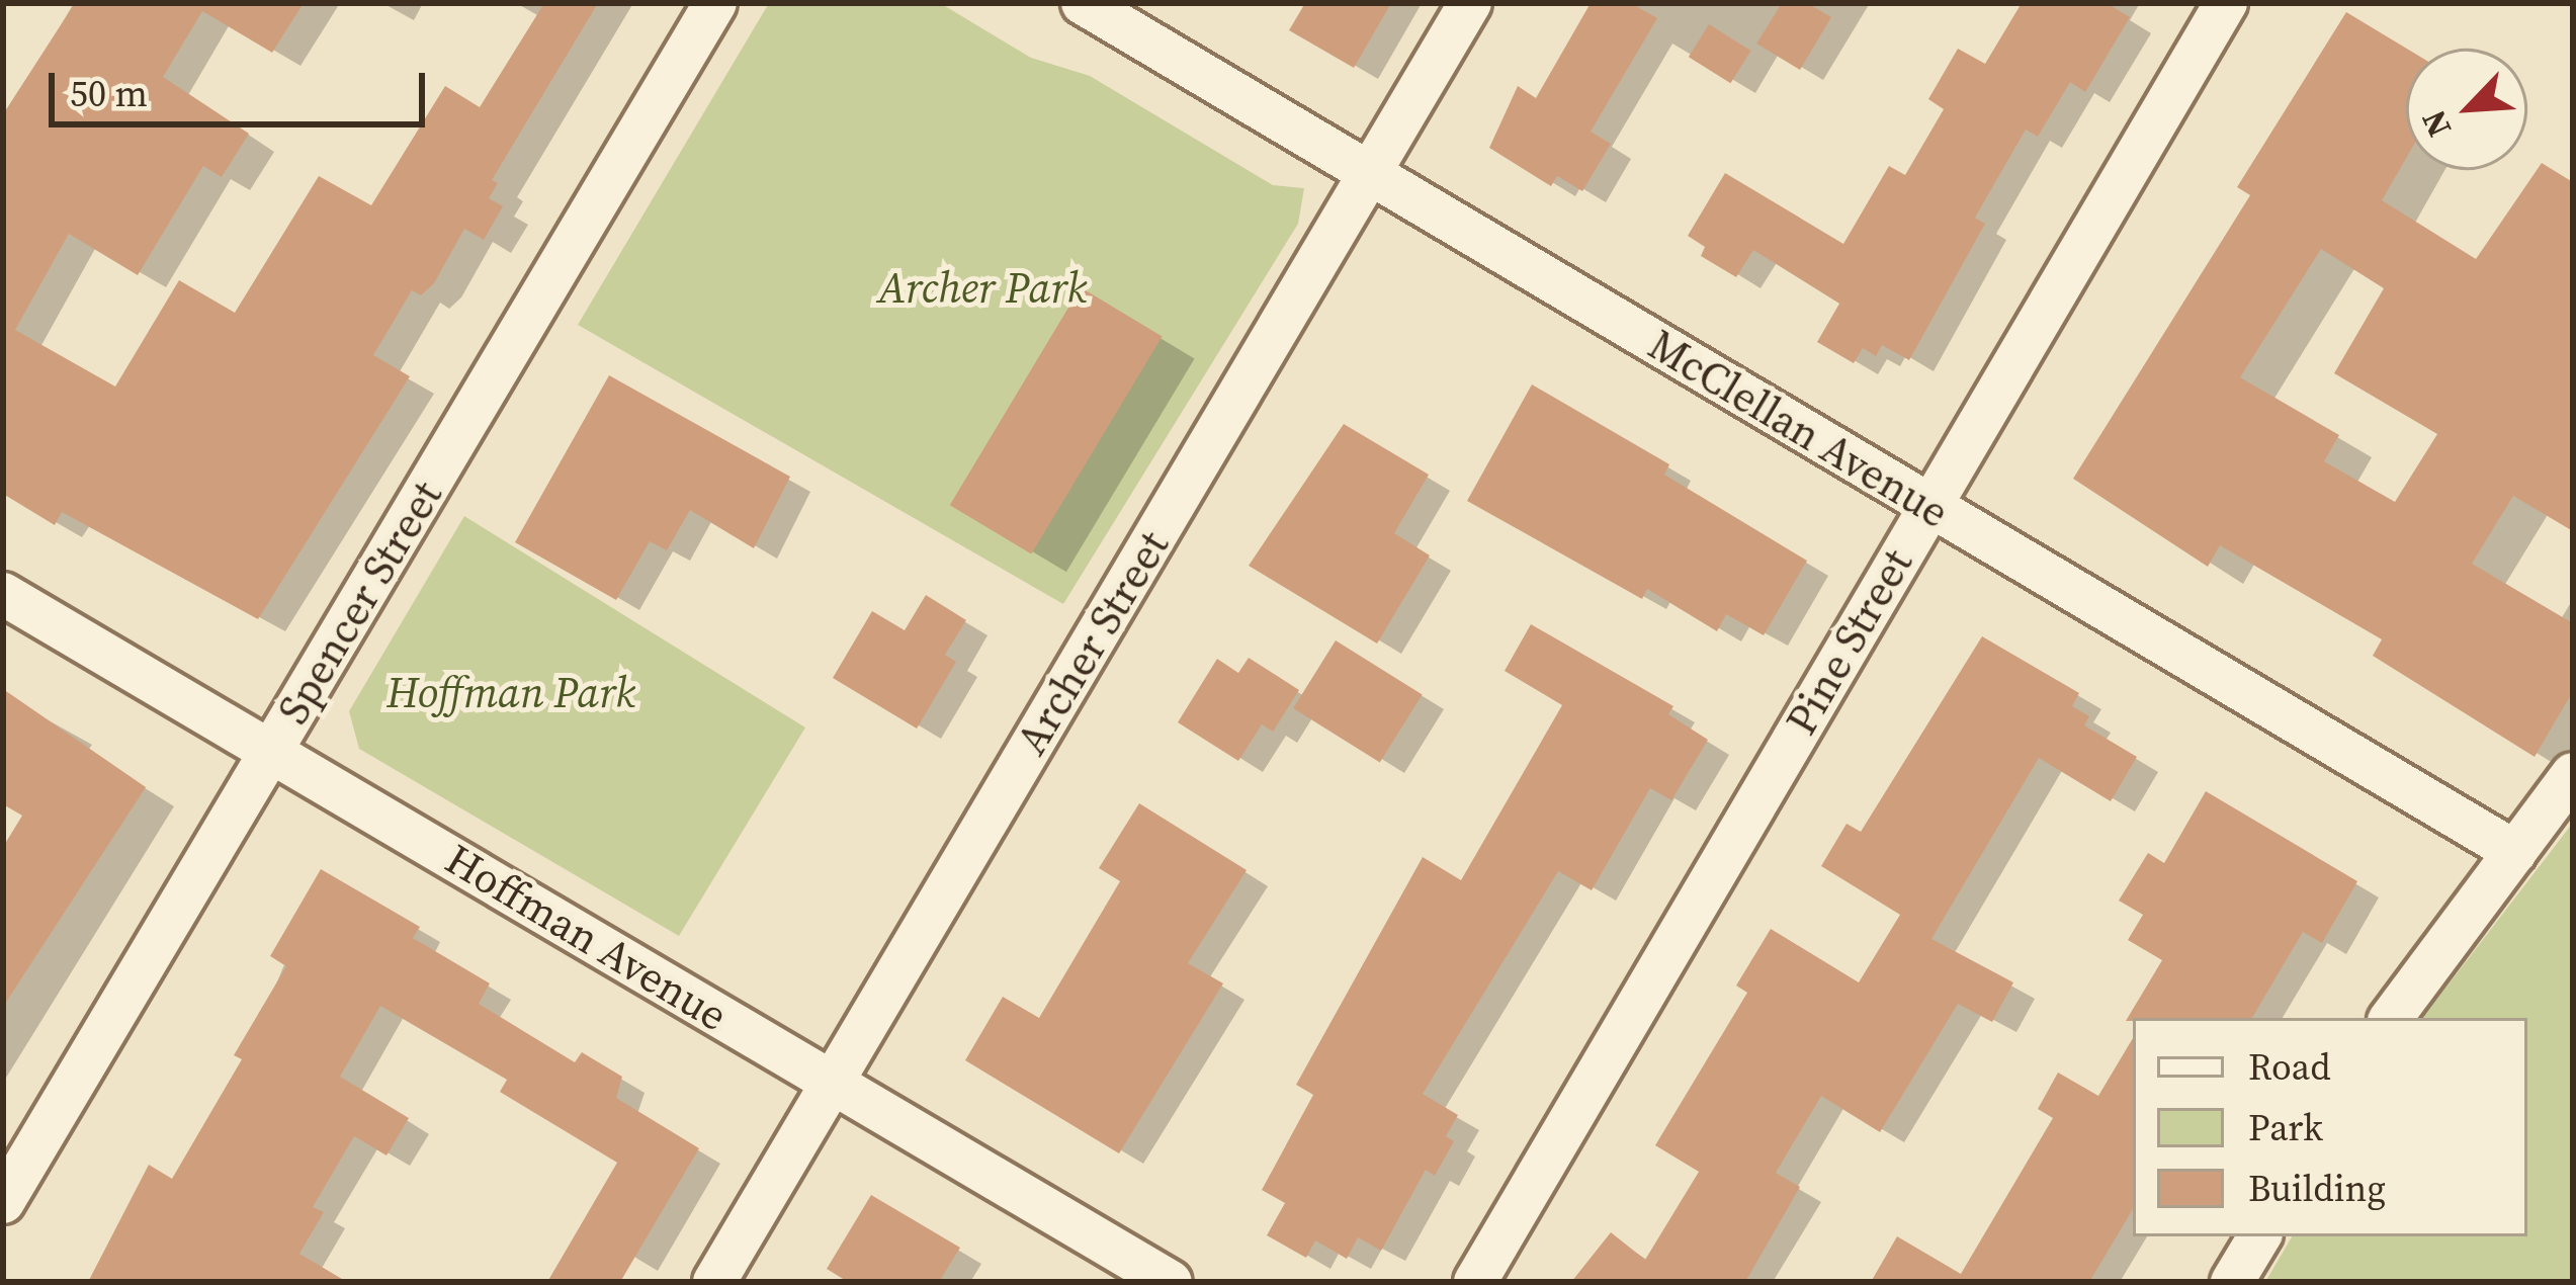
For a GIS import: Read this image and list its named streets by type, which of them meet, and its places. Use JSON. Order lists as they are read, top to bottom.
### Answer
{
  "streets": {
    "street": [
      "McClellan Avenue",
      "Spencer Street",
      "Pine Street",
      "Archer Street",
      "Hoffman Avenue"
    ]
  },
  "crossings": [
    ["McClellan Avenue", "Pine Street"],
    ["McClellan Avenue", "Archer Street"],
    ["Spencer Street", "Hoffman Avenue"],
    ["Archer Street", "Hoffman Avenue"]
  ],
  "parks": ["Archer Park", "Hoffman Park"],
  "legend": ["Road", "Park", "Building"],
  "scale_bar": "50 m",
  "north": "bottom left"
}
